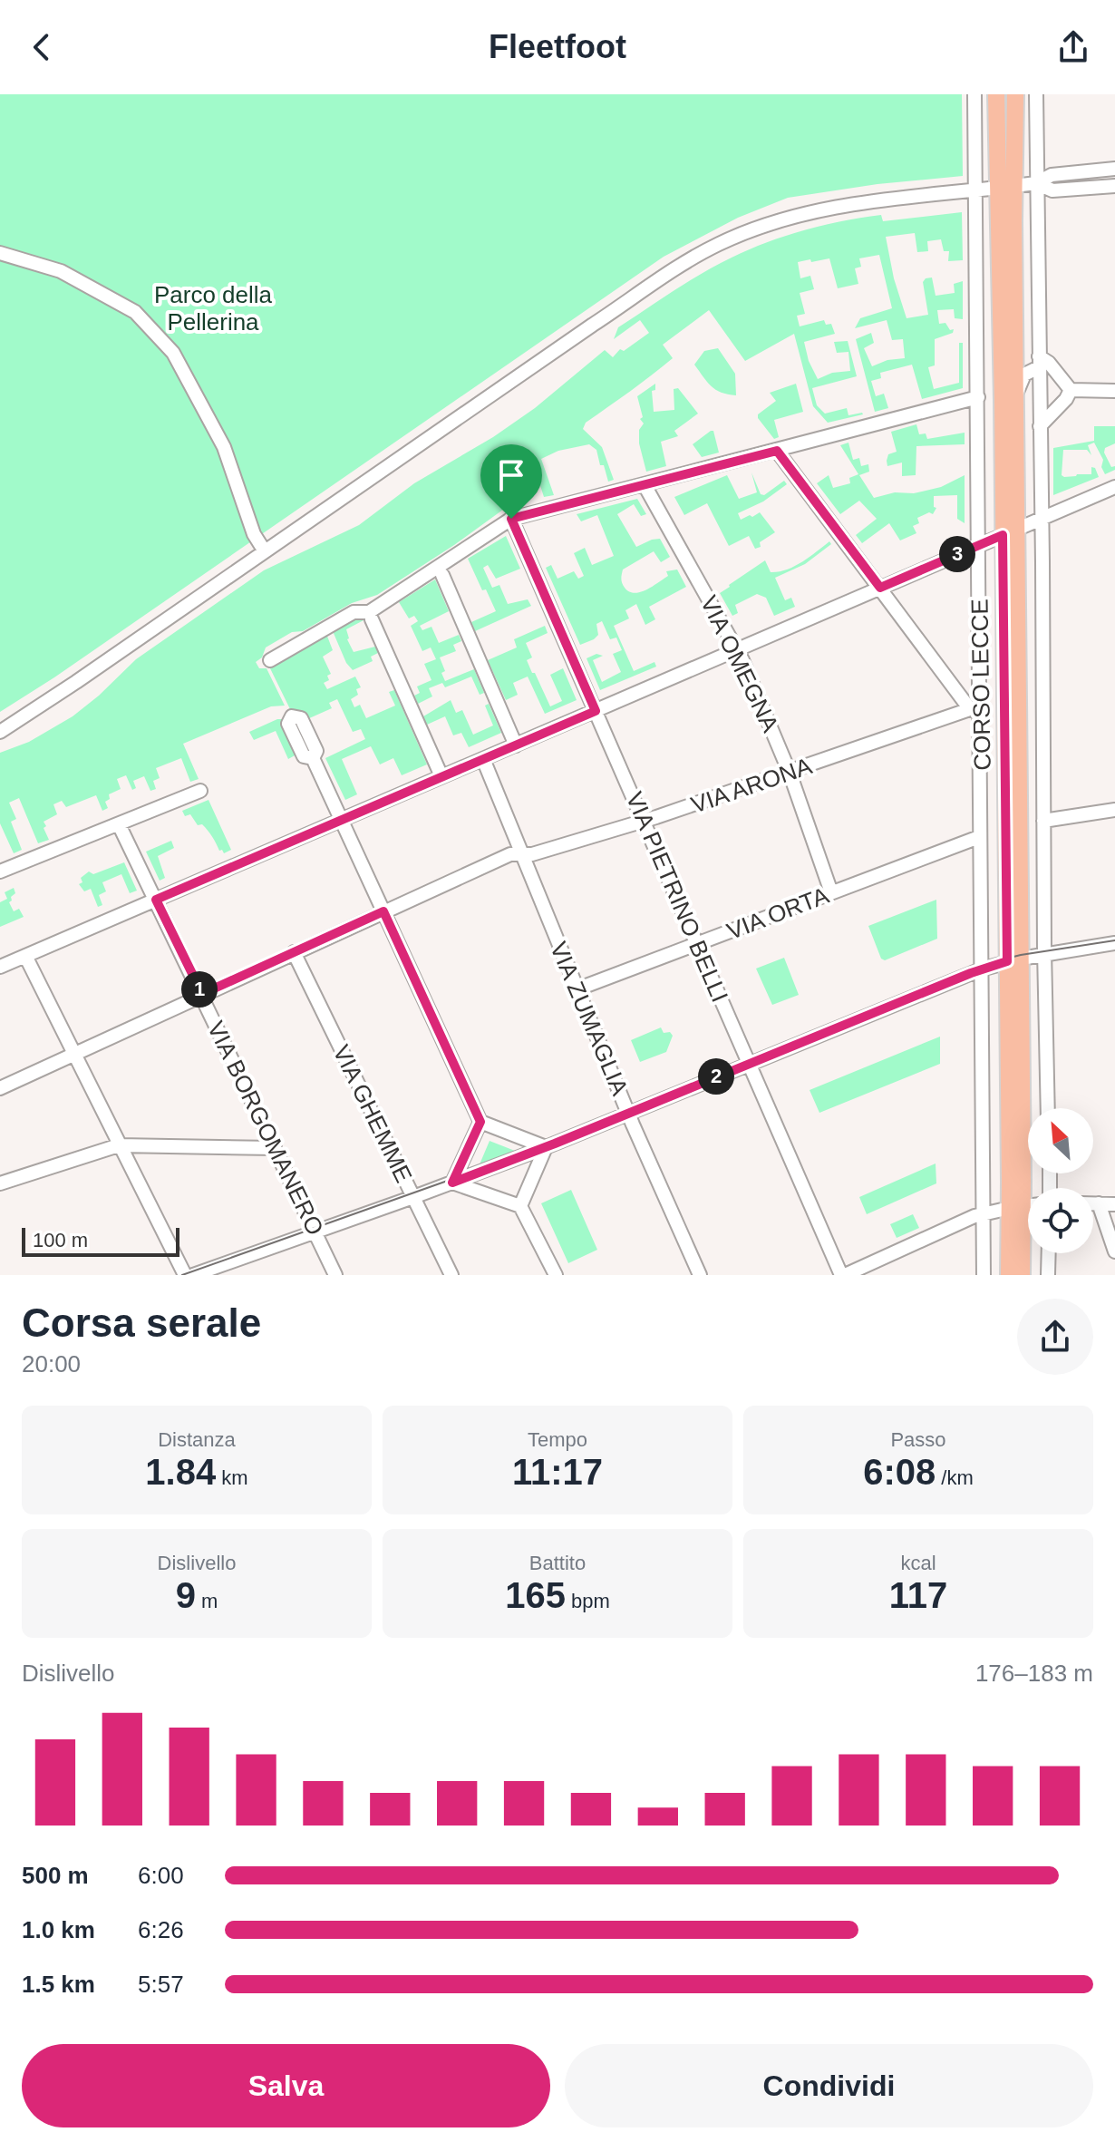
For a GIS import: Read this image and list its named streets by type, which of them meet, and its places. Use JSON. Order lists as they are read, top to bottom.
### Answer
{
  "streets": {
    "main road": ["CORSO LECCE"],
    "street": [
      "VIA OMEGNA",
      "VIA ARONA",
      "VIA PIETRINO BELLI",
      "VIA ORTA",
      "VIA ZUMAGLIA",
      "VIA GHEMME",
      "VIA BORGOMANERO"
    ]
  },
  "crossings": [
    ["VIA OMEGNA", "VIA ARONA"],
    ["VIA OMEGNA", "VIA ORTA"],
    ["CORSO LECCE", "VIA ARONA"],
    ["CORSO LECCE", "VIA ORTA"],
    ["VIA ARONA", "VIA PIETRINO BELLI"],
    ["VIA ARONA", "VIA ZUMAGLIA"],
    ["VIA ARONA", "VIA GHEMME"],
    ["VIA ARONA", "VIA BORGOMANERO"],
    ["VIA PIETRINO BELLI", "VIA ORTA"],
    ["VIA ORTA", "VIA ZUMAGLIA"]
  ],
  "parks": ["Parco della Pellerina"],
  "scale_bar": "100 m",
  "north": "top left",
  "page": {
    "header": "Fleetfoot",
    "pins": ["3", "1", "2"],
    "scale": "100 m",
    "heading": ["Corsa serale", "20:00"],
    "stats": [
      ["Distanza", "1.84 km"],
      ["Tempo", "11:17"],
      ["Passo", "6:08 /km"],
      ["Dislivello", "9 m"],
      ["Battito", "165 bpm"],
      ["kcal", "117"]
    ],
    "chart": ["Dislivello", "176–183 m"],
    "list": [
      {
        "name": "500 m",
        "note": "6:00"
      },
      {
        "name": "1.0 km",
        "note": "6:26"
      },
      {
        "name": "1.5 km",
        "note": "5:57"
      }
    ],
    "buttons": ["Salva", "Condividi"]
  }
}
